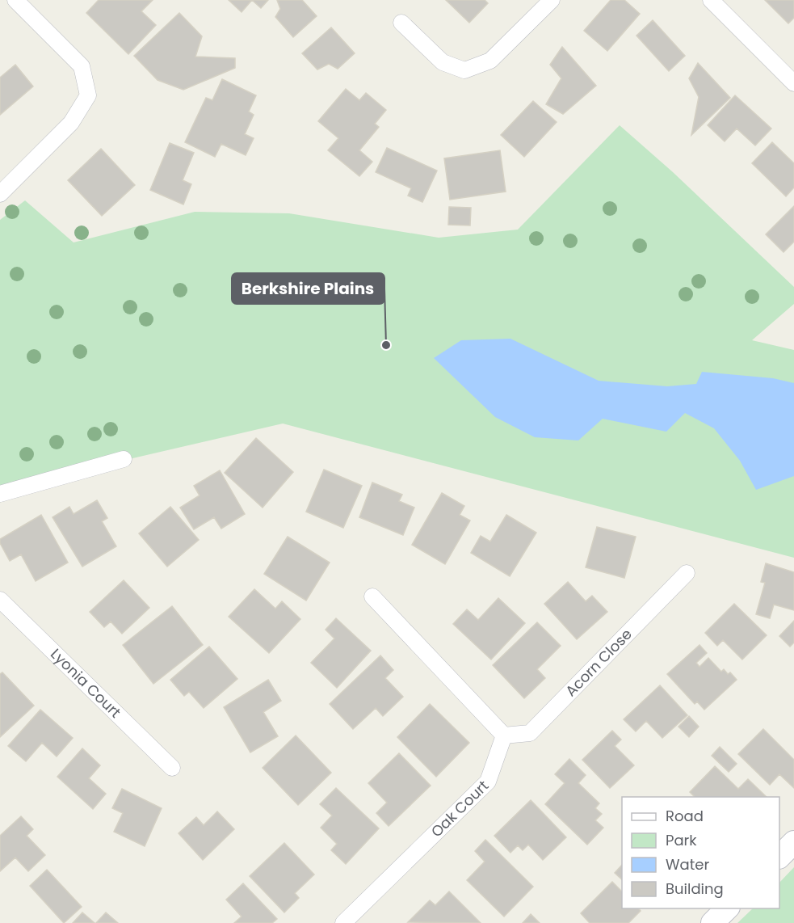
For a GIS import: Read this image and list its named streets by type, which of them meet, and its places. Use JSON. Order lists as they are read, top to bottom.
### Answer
{
  "streets": {
    "street": ["Acorn Close", "Lyonia Court", "Oak Court"]
  },
  "crossings": [
    ["Acorn Close", "Oak Court"]
  ],
  "places": ["Berkshire Plains"],
  "legend": [
    "Road",
    "Park",
    "Water",
    "Building"
  ]
}
